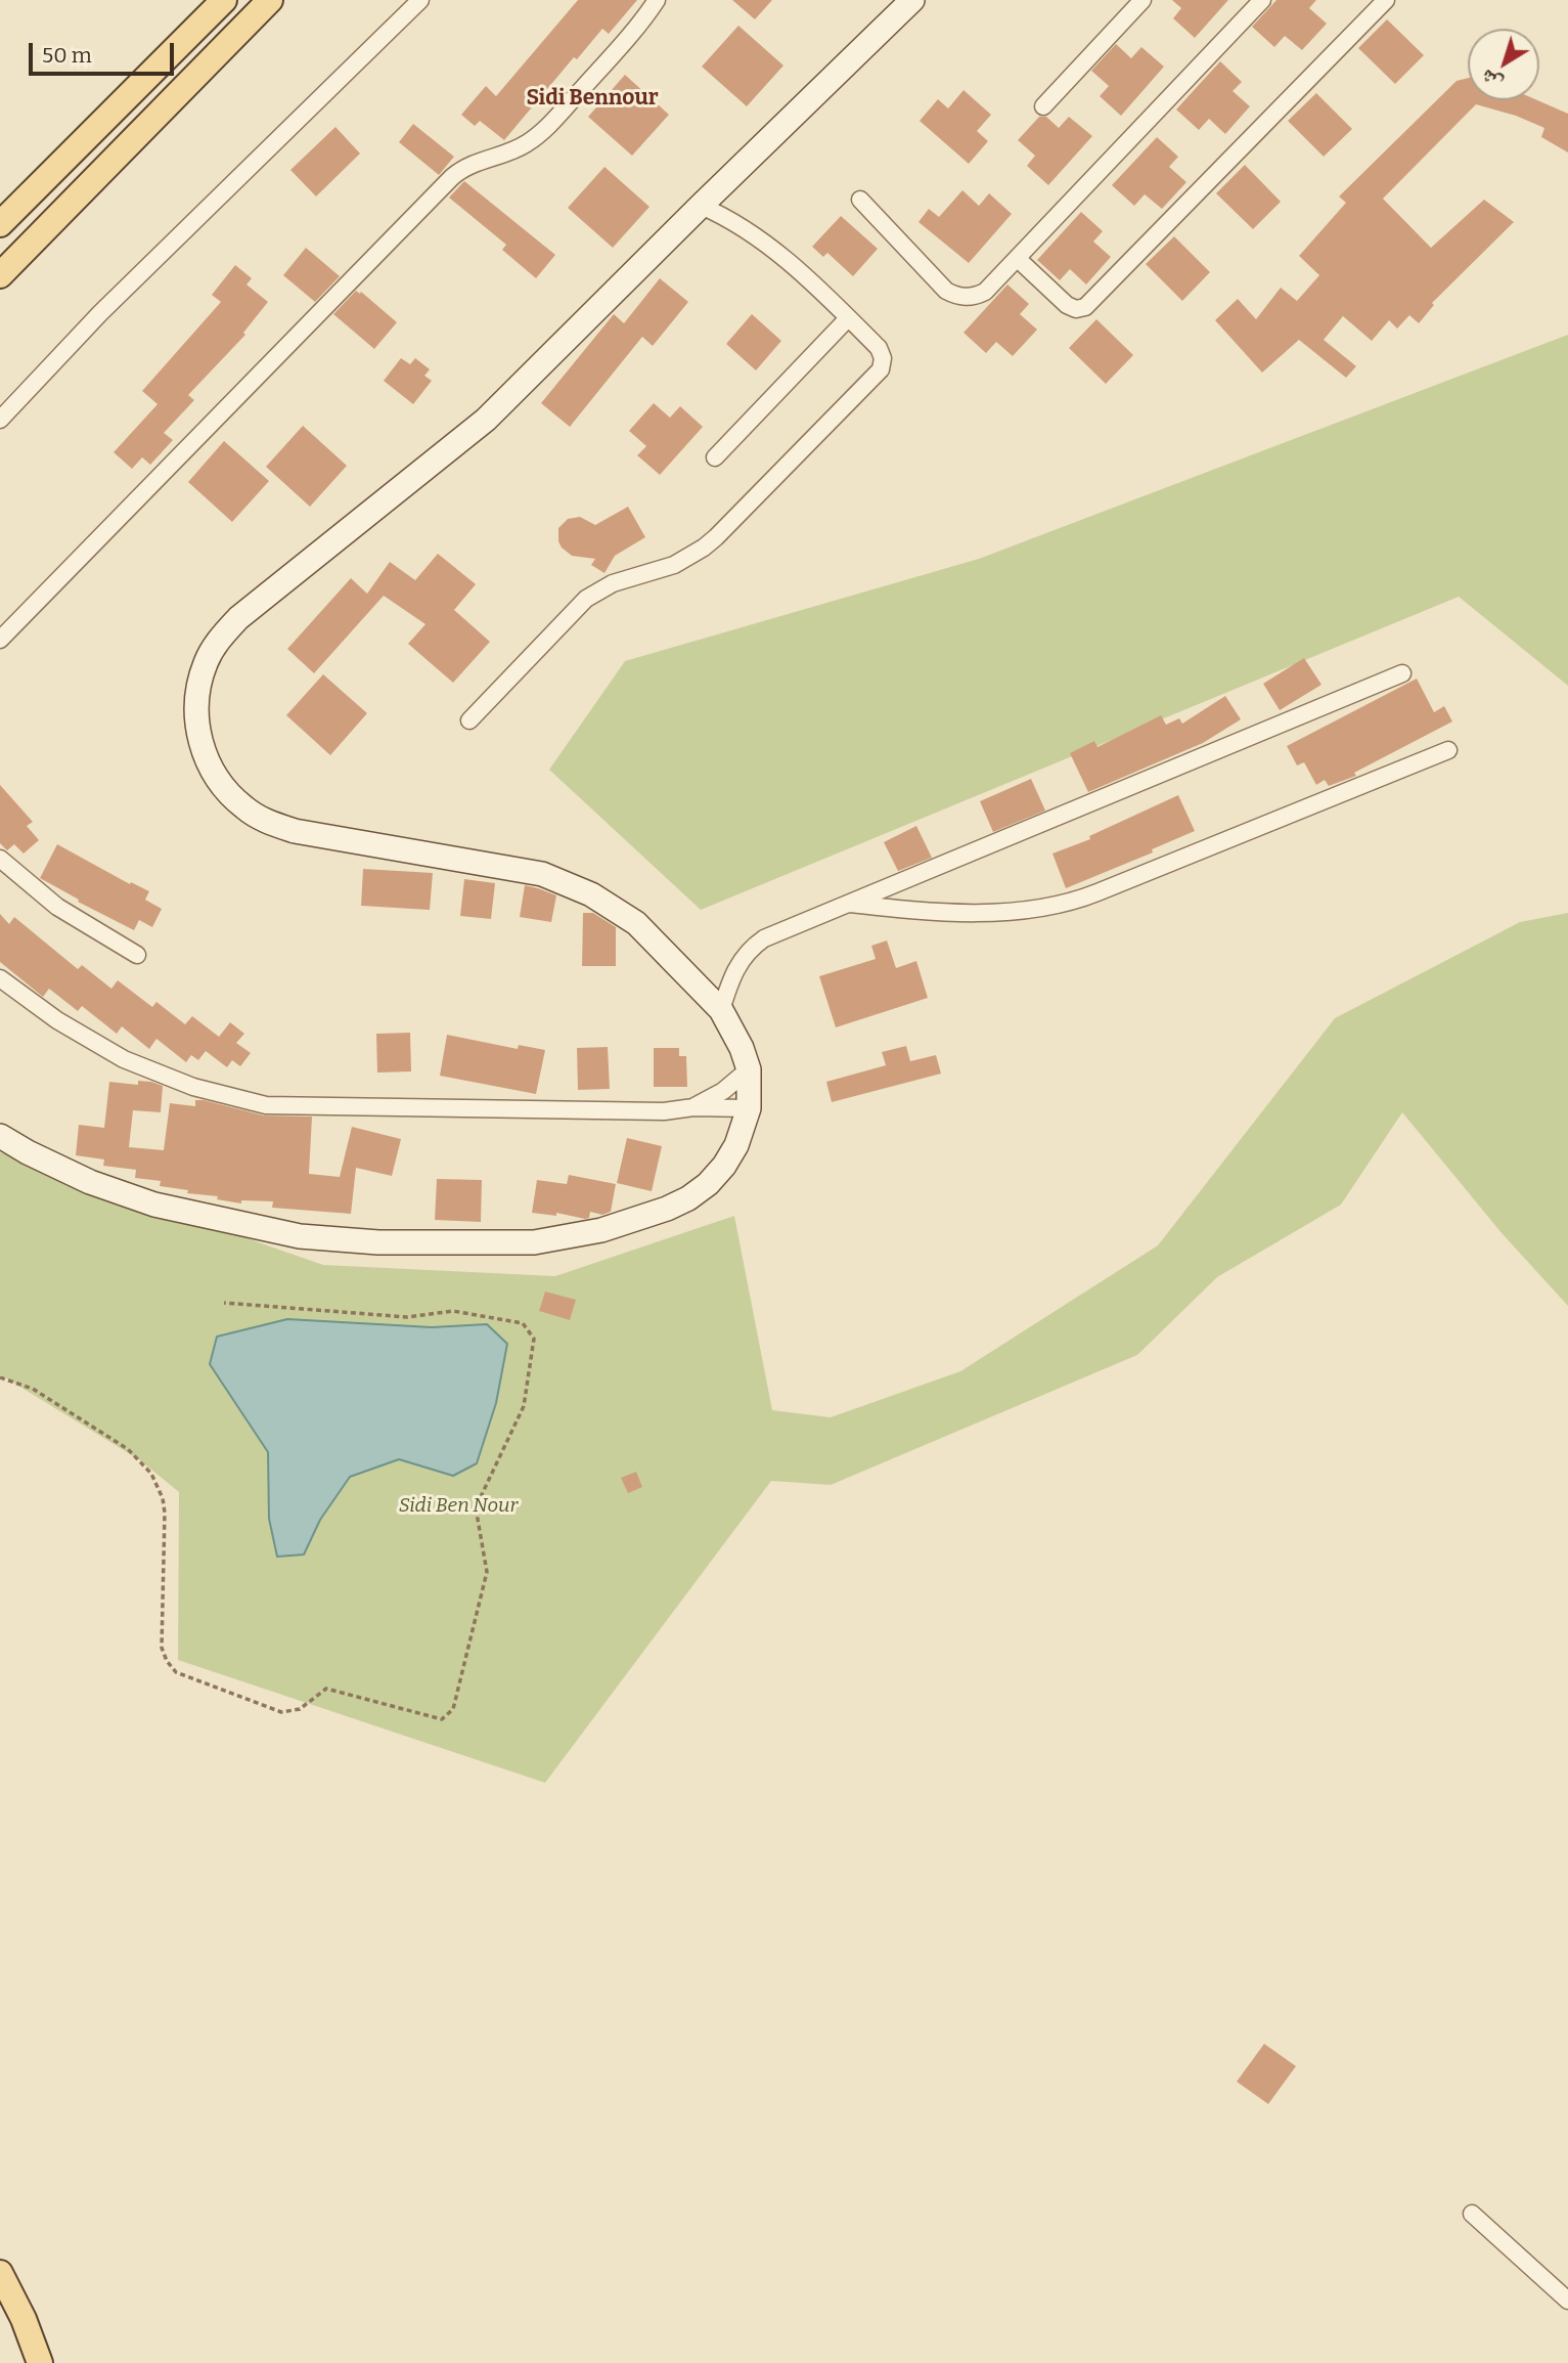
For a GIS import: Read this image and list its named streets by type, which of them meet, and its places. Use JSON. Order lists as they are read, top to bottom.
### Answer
{
  "districts": ["Sidi Bennour"],
  "parks": ["Sidi Ben Nour"],
  "scale_bar": "50 m",
  "north": "bottom left"
}
